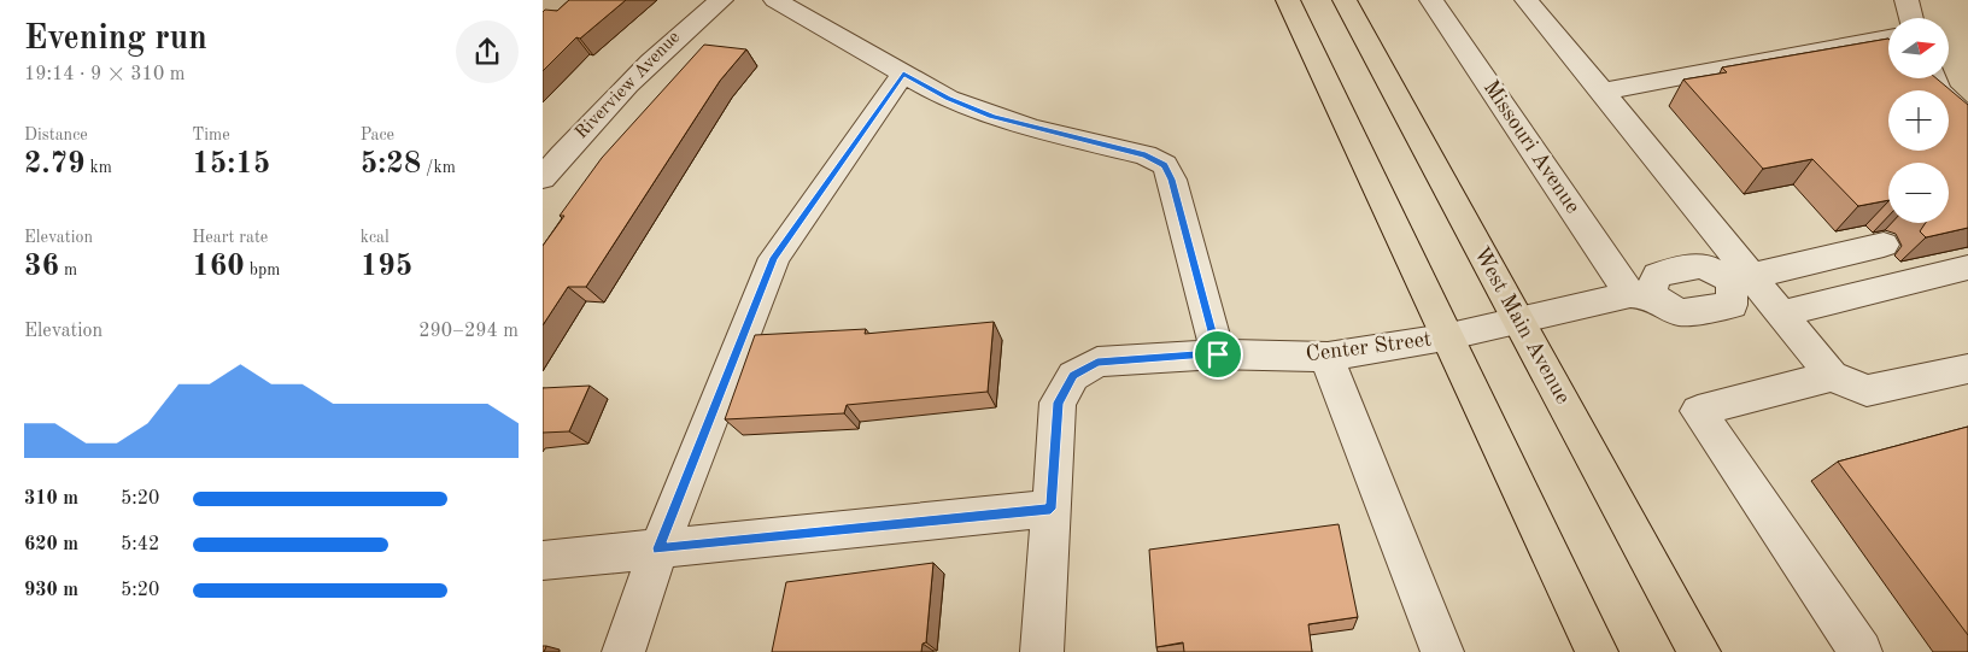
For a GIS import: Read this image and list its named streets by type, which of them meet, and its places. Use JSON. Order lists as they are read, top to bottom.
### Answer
{
  "streets": {
    "main road": ["West Main Avenue"],
    "street": ["Riverview Avenue", "Missouri Avenue", "Center Street"]
  },
  "crossings": [
    ["Missouri Avenue", "Center Street"],
    ["West Main Avenue", "Center Street"]
  ],
  "north": "right",
  "page": {
    "heading": ["Evening run", "19:14 · 9 × 310 m"],
    "map_buttons": ["+", "−"],
    "stats": [
      ["Distance", "2.79 km"],
      ["Time", "15:15"],
      ["Pace", "5:28 /km"],
      ["Elevation", "36 m"],
      ["Heart rate", "160 bpm"],
      ["kcal", "195"]
    ],
    "chart": ["Elevation", "290–294 m"],
    "list": [
      {
        "name": "310 m",
        "note": "5:20"
      },
      {
        "name": "620 m",
        "note": "5:42"
      },
      {
        "name": "930 m",
        "note": "5:20"
      }
    ]
  }
}
